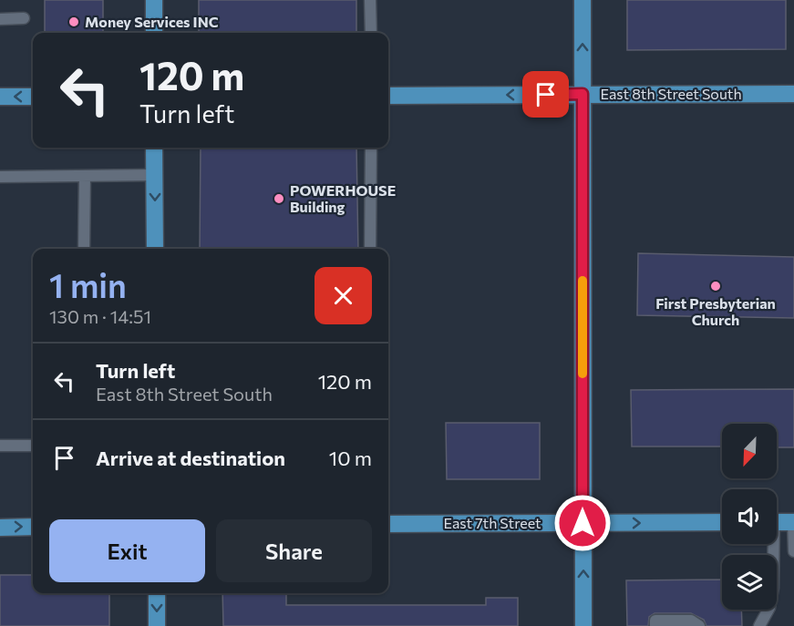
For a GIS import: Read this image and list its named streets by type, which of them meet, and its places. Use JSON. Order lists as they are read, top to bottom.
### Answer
{
  "streets": {
    "main road": ["East 8th Street South", "East 7th Street"]
  },
  "one_way": ["East 8th Street South", "East 7th Street"],
  "places": ["Money Services INC", "POWERHOUSE Building", "First Presbyterian Church"],
  "north": "bottom left",
  "page": {
    "turn": ["120 m", "Turn left"],
    "heading": ["1 min", "130 m · 14:51"],
    "list": [
      {
        "name": "Turn left",
        "note": "East 8th Street South",
        "value": "120 m"
      },
      {
        "name": "Arrive at destination",
        "value": "10 m"
      }
    ],
    "buttons": ["Exit", "Share"]
  }
}
